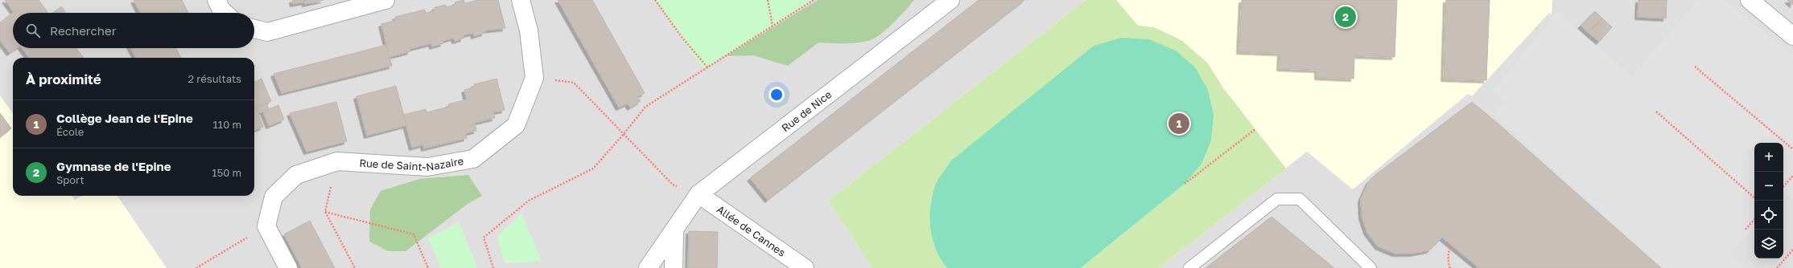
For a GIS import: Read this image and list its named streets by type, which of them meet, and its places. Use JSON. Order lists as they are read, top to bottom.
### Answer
{
  "streets": {
    "street": ["Rue de Nice", "Rue de Saint-Nazaire", "Allée de Cannes"]
  },
  "crossings": [
    ["Rue de Nice", "Allée de Cannes"]
  ],
  "page": {
    "pins": ["2", "1"],
    "search": "Rechercher",
    "heading": ["À proximité", "2 résultats"],
    "list": [
      {
        "mark": "1",
        "name": "Collège Jean de l'Epine",
        "note": "École",
        "value": "110 m"
      },
      {
        "mark": "2",
        "name": "Gymnase de l'Epine",
        "note": "Sport",
        "value": "150 m"
      }
    ],
    "map_buttons": ["+", "−"]
  }
}
